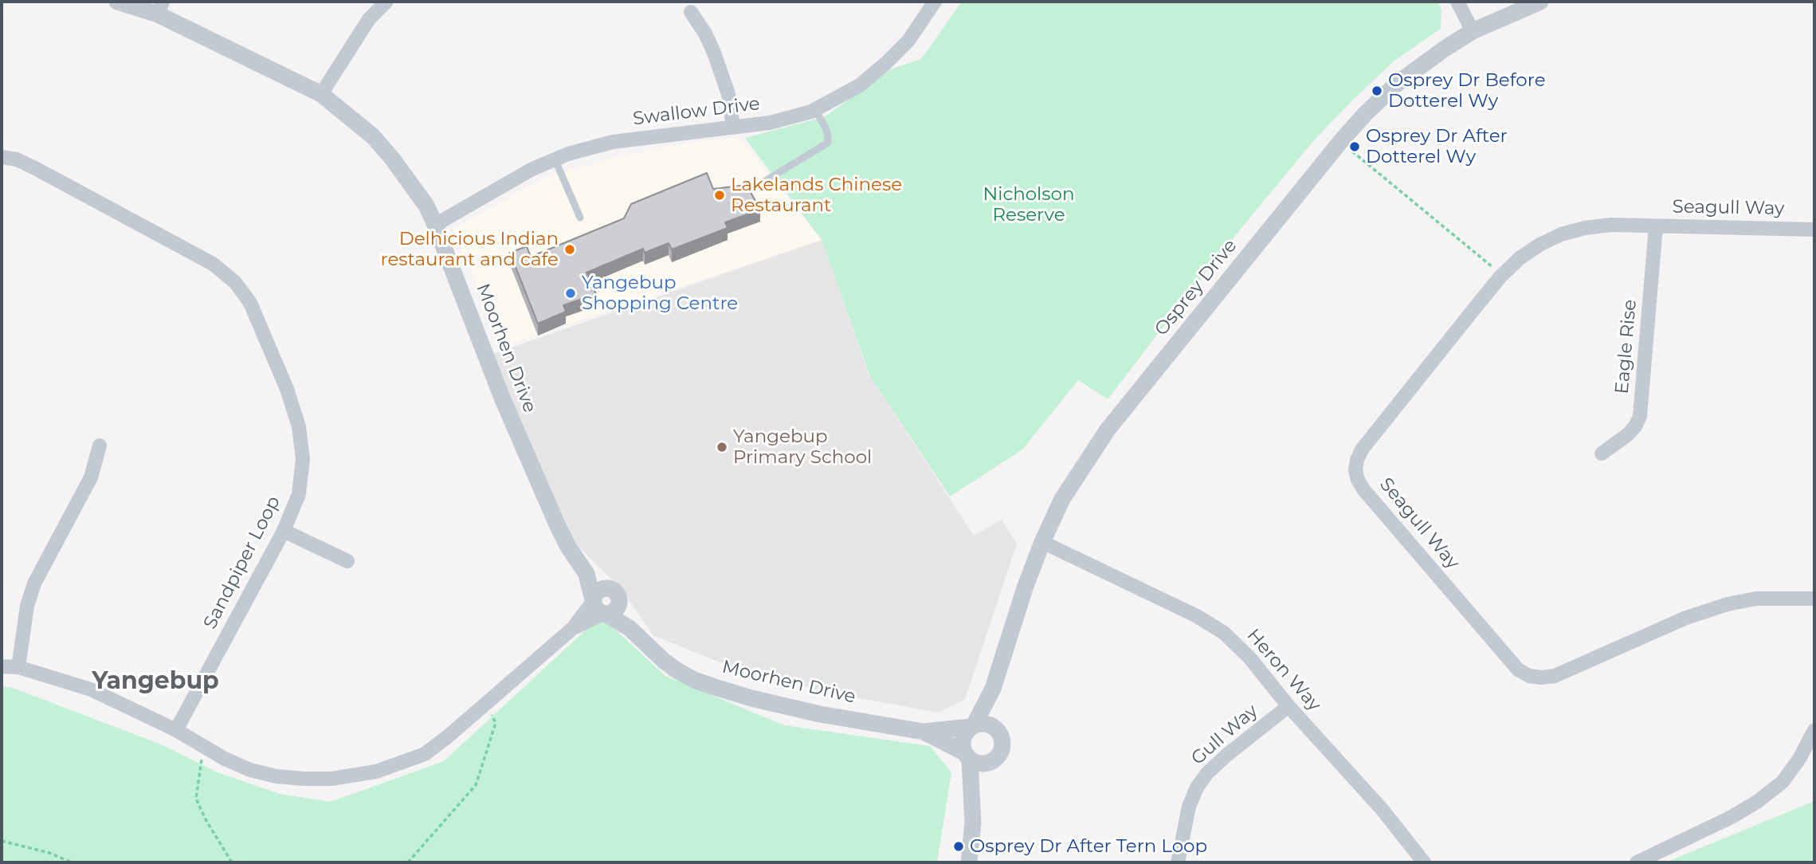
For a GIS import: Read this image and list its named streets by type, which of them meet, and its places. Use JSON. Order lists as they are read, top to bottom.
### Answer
{
  "streets": {
    "street": [
      "Swallow Drive",
      "Seagull Way",
      "Osprey Drive",
      "Eagle Rise",
      "Moorhen Drive",
      "Sandpiper Loop",
      "Heron Way",
      "Gull Way"
    ]
  },
  "crossings": [
    ["Swallow Drive", "Moorhen Drive"],
    ["Seagull Way", "Eagle Rise"],
    ["Osprey Drive", "Moorhen Drive"],
    ["Osprey Drive", "Heron Way"],
    ["Heron Way", "Gull Way"]
  ],
  "districts": ["Yangebup"],
  "parks": ["Nicholson Reserve"],
  "places": [
    "Osprey Dr Before Dotterel Wy",
    "Osprey Dr After Dotterel Wy",
    "Lakelands Chinese Restaurant",
    "Delhicious Indian restaurant and cafe",
    "Yangebup Shopping Centre",
    "Yangebup Primary School",
    "Osprey Dr After Tern Loop"
  ]
}
